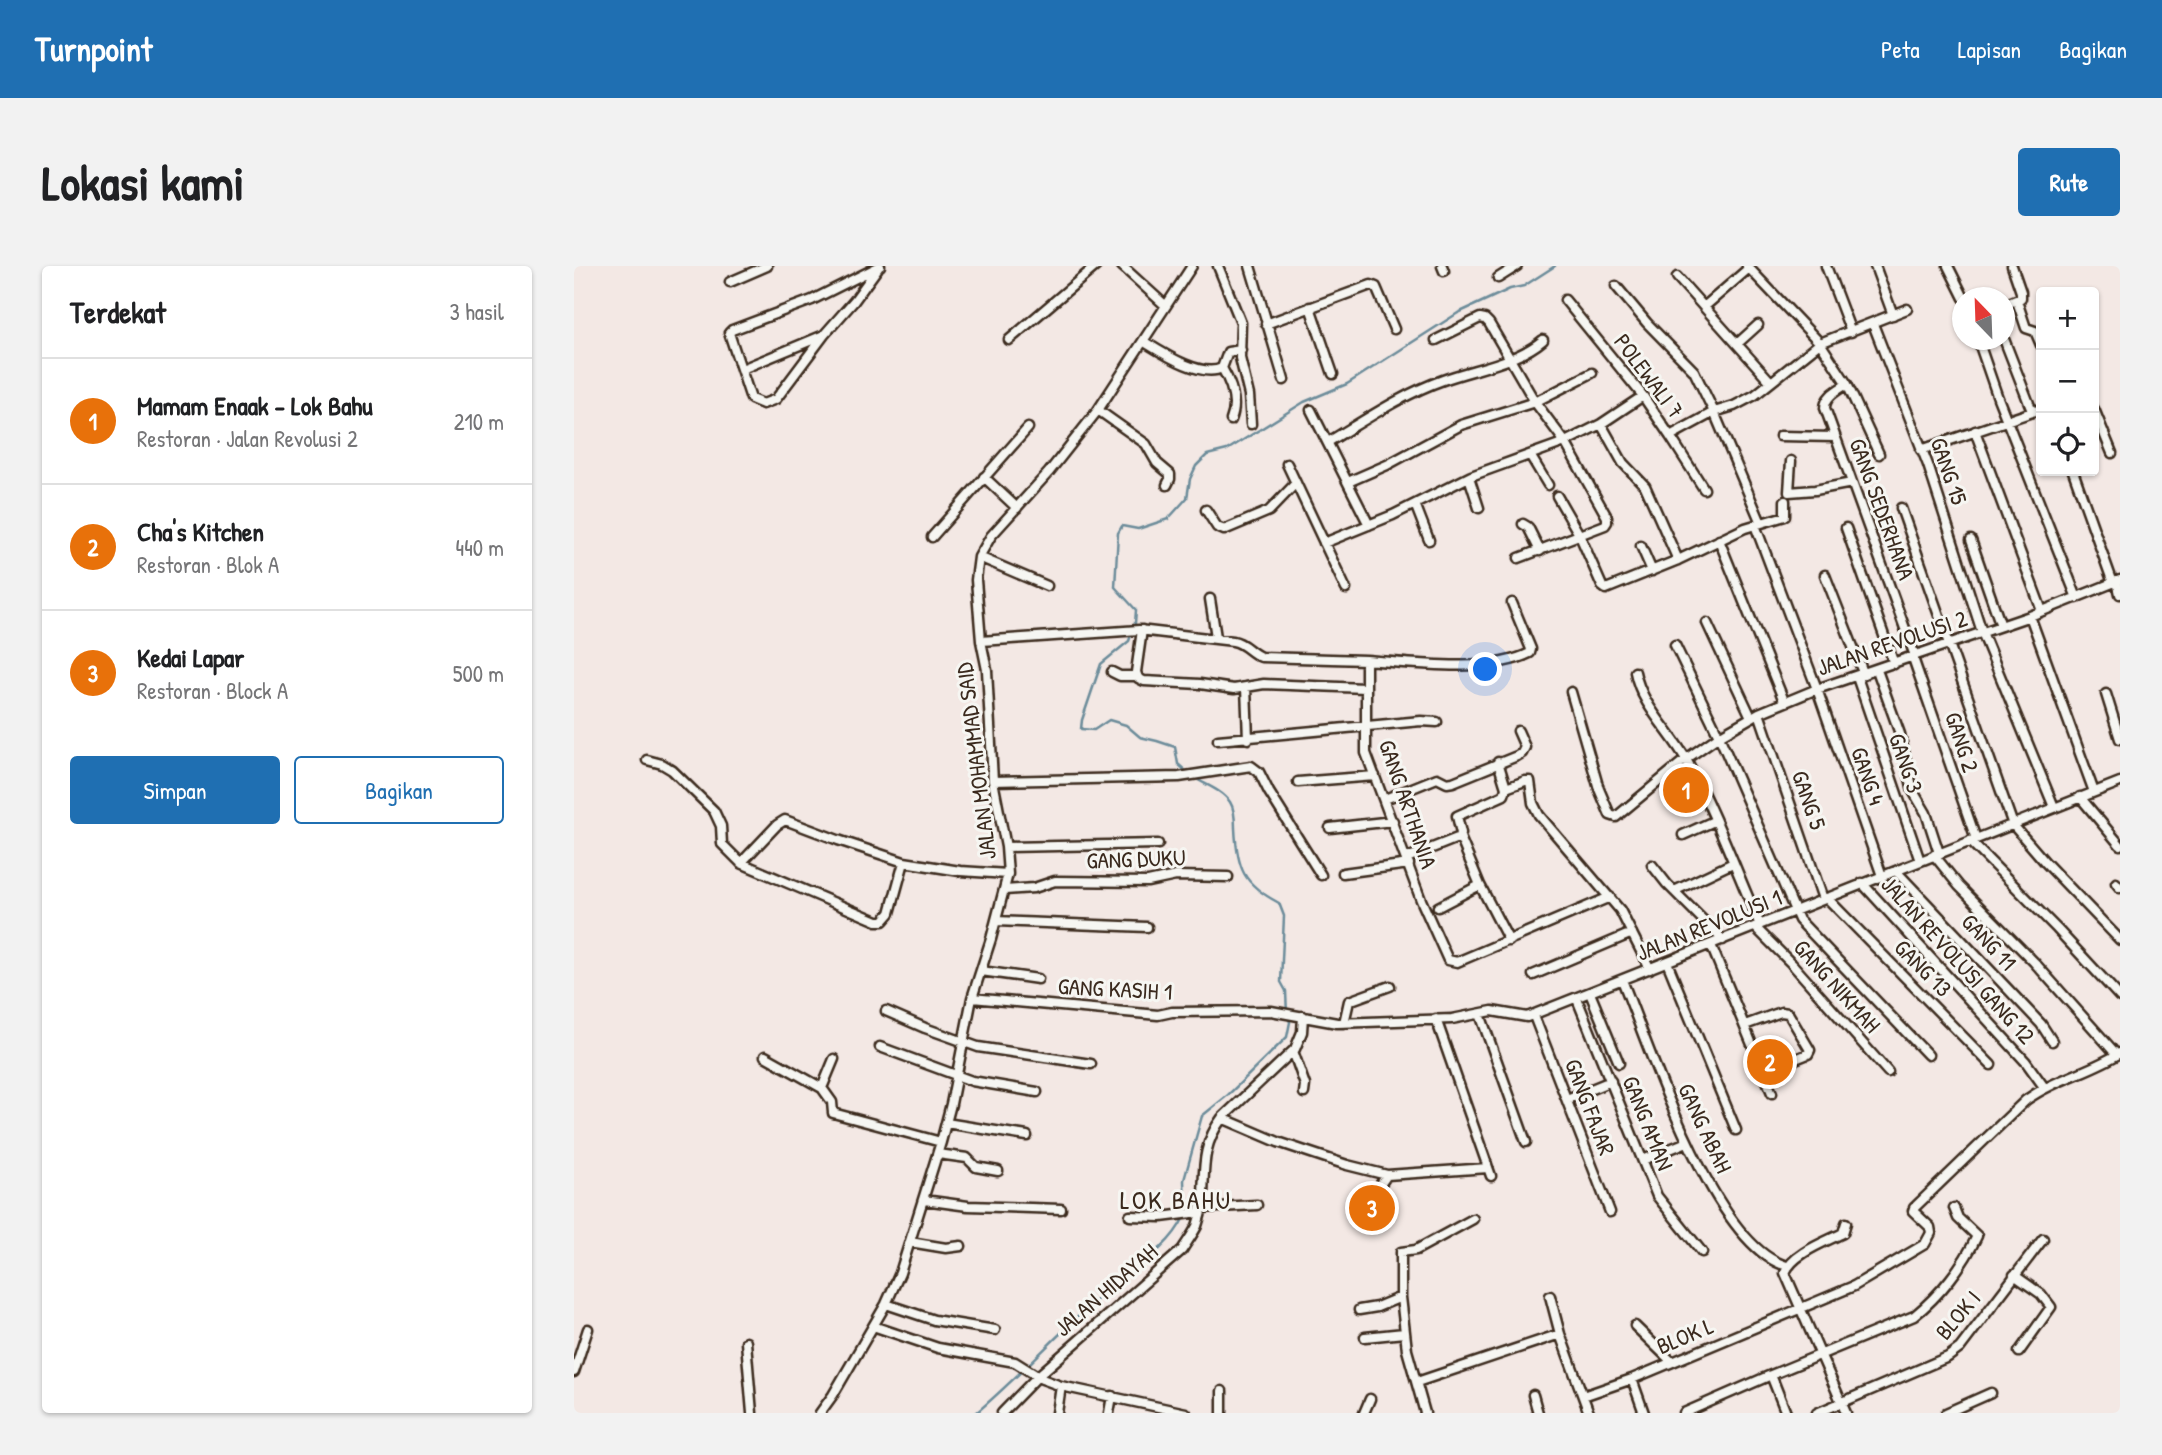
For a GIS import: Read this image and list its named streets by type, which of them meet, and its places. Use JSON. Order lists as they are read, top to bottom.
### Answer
{
  "streets": {
    "street": [
      "POLEWALI 7",
      "GANG 15",
      "GANG SEDERHANA",
      "JALAN REVOLUSI 2",
      "GANG 2",
      "JALAN MOHAMMAD SAID",
      "GANG 3",
      "GANG 4",
      "GANG 5",
      "GANG ARTHANIA",
      "GANG DUKU",
      "JALAN REVOLUSI 1",
      "GANG 11",
      "JALAN REVOLUSI GANG 12",
      "GANG 13",
      "GANG NIKMAH",
      "GANG KASIH 1",
      "GANG FAJAR",
      "GANG AMAN",
      "GANG ABAH",
      "JALAN HIDAYAH",
      "BLOK I",
      "BLOK L"
    ]
  },
  "crossings": [
    ["POLEWALI 7", "GANG 15"],
    ["POLEWALI 7", "GANG 4"],
    ["GANG 15", "JALAN REVOLUSI 2"],
    ["GANG 15", "JALAN REVOLUSI 1"],
    ["GANG SEDERHANA", "JALAN REVOLUSI 2"],
    ["GANG SEDERHANA", "GANG 2"],
    ["JALAN REVOLUSI 2", "GANG 2"],
    ["JALAN REVOLUSI 2", "GANG 3"],
    ["JALAN REVOLUSI 2", "GANG 4"],
    ["JALAN REVOLUSI 2", "GANG 5"],
    ["GANG 2", "JALAN REVOLUSI 1"],
    ["JALAN MOHAMMAD SAID", "GANG DUKU"],
    ["JALAN MOHAMMAD SAID", "GANG KASIH 1"],
    ["GANG 3", "JALAN REVOLUSI 1"],
    ["GANG 4", "JALAN REVOLUSI 1"],
    ["GANG 5", "JALAN REVOLUSI 1"],
    ["GANG 5", "GANG 13"],
    ["JALAN REVOLUSI 1", "GANG 11"],
    ["JALAN REVOLUSI 1", "JALAN REVOLUSI GANG 12"],
    ["JALAN REVOLUSI 1", "GANG 13"],
    ["JALAN REVOLUSI 1", "GANG NIKMAH"],
    ["JALAN REVOLUSI 1", "GANG KASIH 1"],
    ["JALAN REVOLUSI 1", "GANG FAJAR"],
    ["JALAN REVOLUSI 1", "GANG AMAN"],
    ["JALAN REVOLUSI 1", "GANG ABAH"],
    ["JALAN REVOLUSI 1", "JALAN HIDAYAH"],
    ["JALAN REVOLUSI GANG 12", "BLOK L"],
    ["GANG KASIH 1", "JALAN HIDAYAH"]
  ],
  "districts": ["LOK BAHU"],
  "north": "top left",
  "page": {
    "header": "Turnpoint",
    "nav": ["Peta", "Lapisan", "Bagikan"],
    "buttons": [
      "Rute",
      ["Simpan", "Bagikan"]
    ],
    "title": "Lokasi kami",
    "heading": ["Terdekat", "3 hasil"],
    "map_buttons": ["+", "−"],
    "list": [
      {
        "mark": "1",
        "name": "Mamam Enaak - Lok Bahu",
        "note": "Restoran · Jalan Revolusi 2",
        "value": "210 m"
      },
      {
        "mark": "2",
        "name": "Cha's Kitchen",
        "note": "Restoran · Blok A",
        "value": "440 m"
      },
      {
        "mark": "3",
        "name": "Kedai Lapar",
        "note": "Restoran · Block A",
        "value": "500 m"
      }
    ],
    "pins": ["1", "2", "3"]
  }
}
